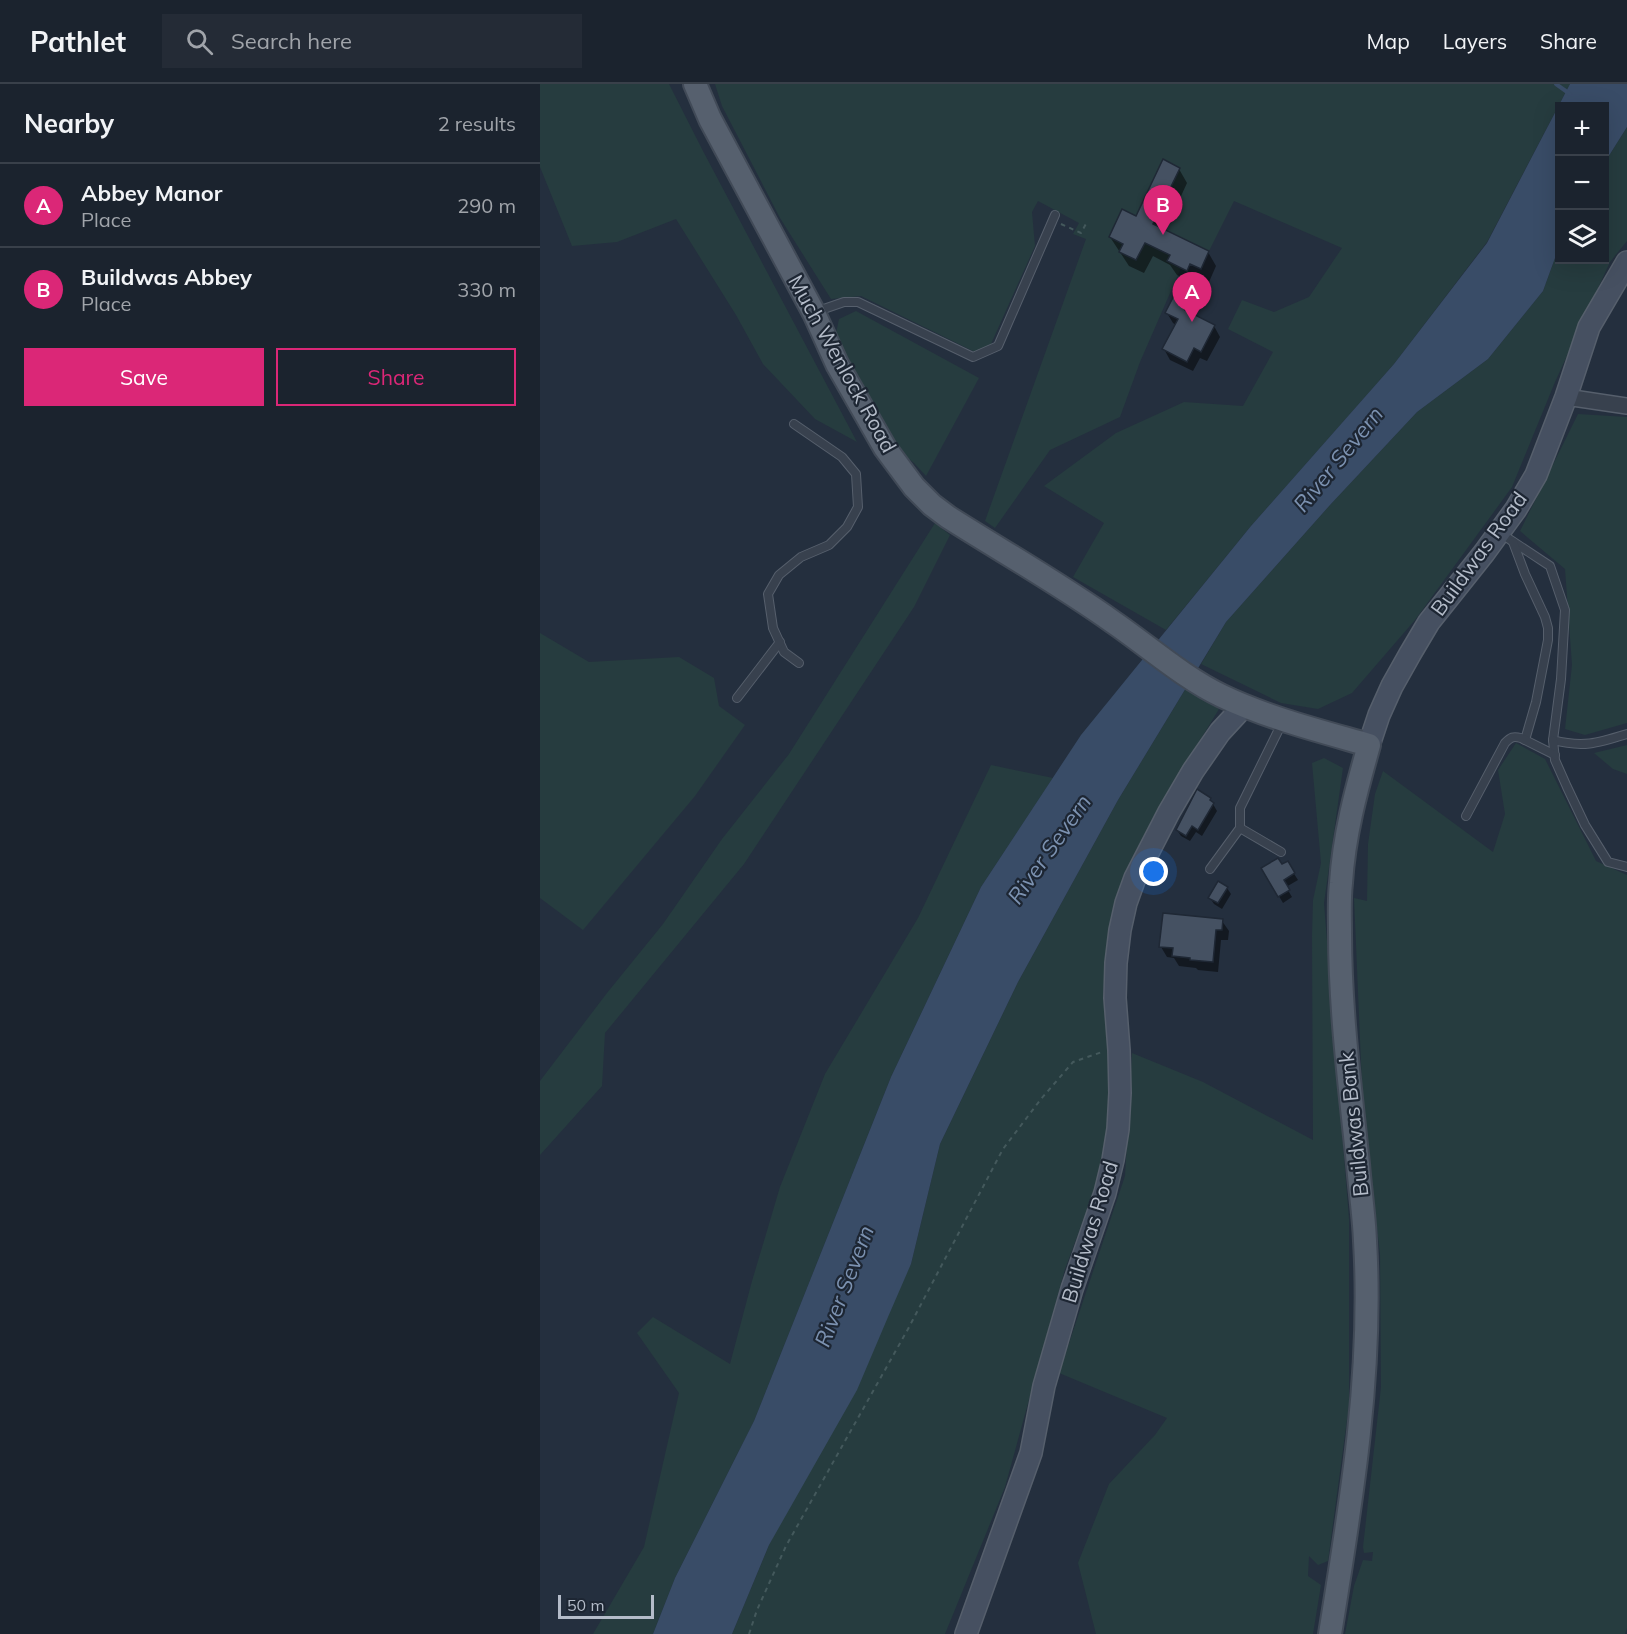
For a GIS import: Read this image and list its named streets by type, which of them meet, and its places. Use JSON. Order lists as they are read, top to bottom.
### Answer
{
  "streets": {
    "main road": ["Much Wenlock Road", "Buildwas Bank"],
    "street": ["Buildwas Road"]
  },
  "crossings": [
    ["Much Wenlock Road", "Buildwas Road"],
    ["Buildwas Road", "Buildwas Bank"]
  ],
  "water": ["River Severn"],
  "scale_bar": "50 m",
  "page": {
    "header": "Pathlet",
    "search": "Search here",
    "nav": ["Map", "Layers", "Share"],
    "heading": ["Nearby", "2 results"],
    "map_buttons": ["+", "−"],
    "list": [
      {
        "mark": "A",
        "name": "Abbey Manor",
        "note": "Place",
        "value": "290 m"
      },
      {
        "mark": "B",
        "name": "Buildwas Abbey",
        "note": "Place",
        "value": "330 m"
      }
    ],
    "pins": ["B", "A"],
    "buttons": ["Save", "Share"],
    "scale": "50 m"
  }
}
